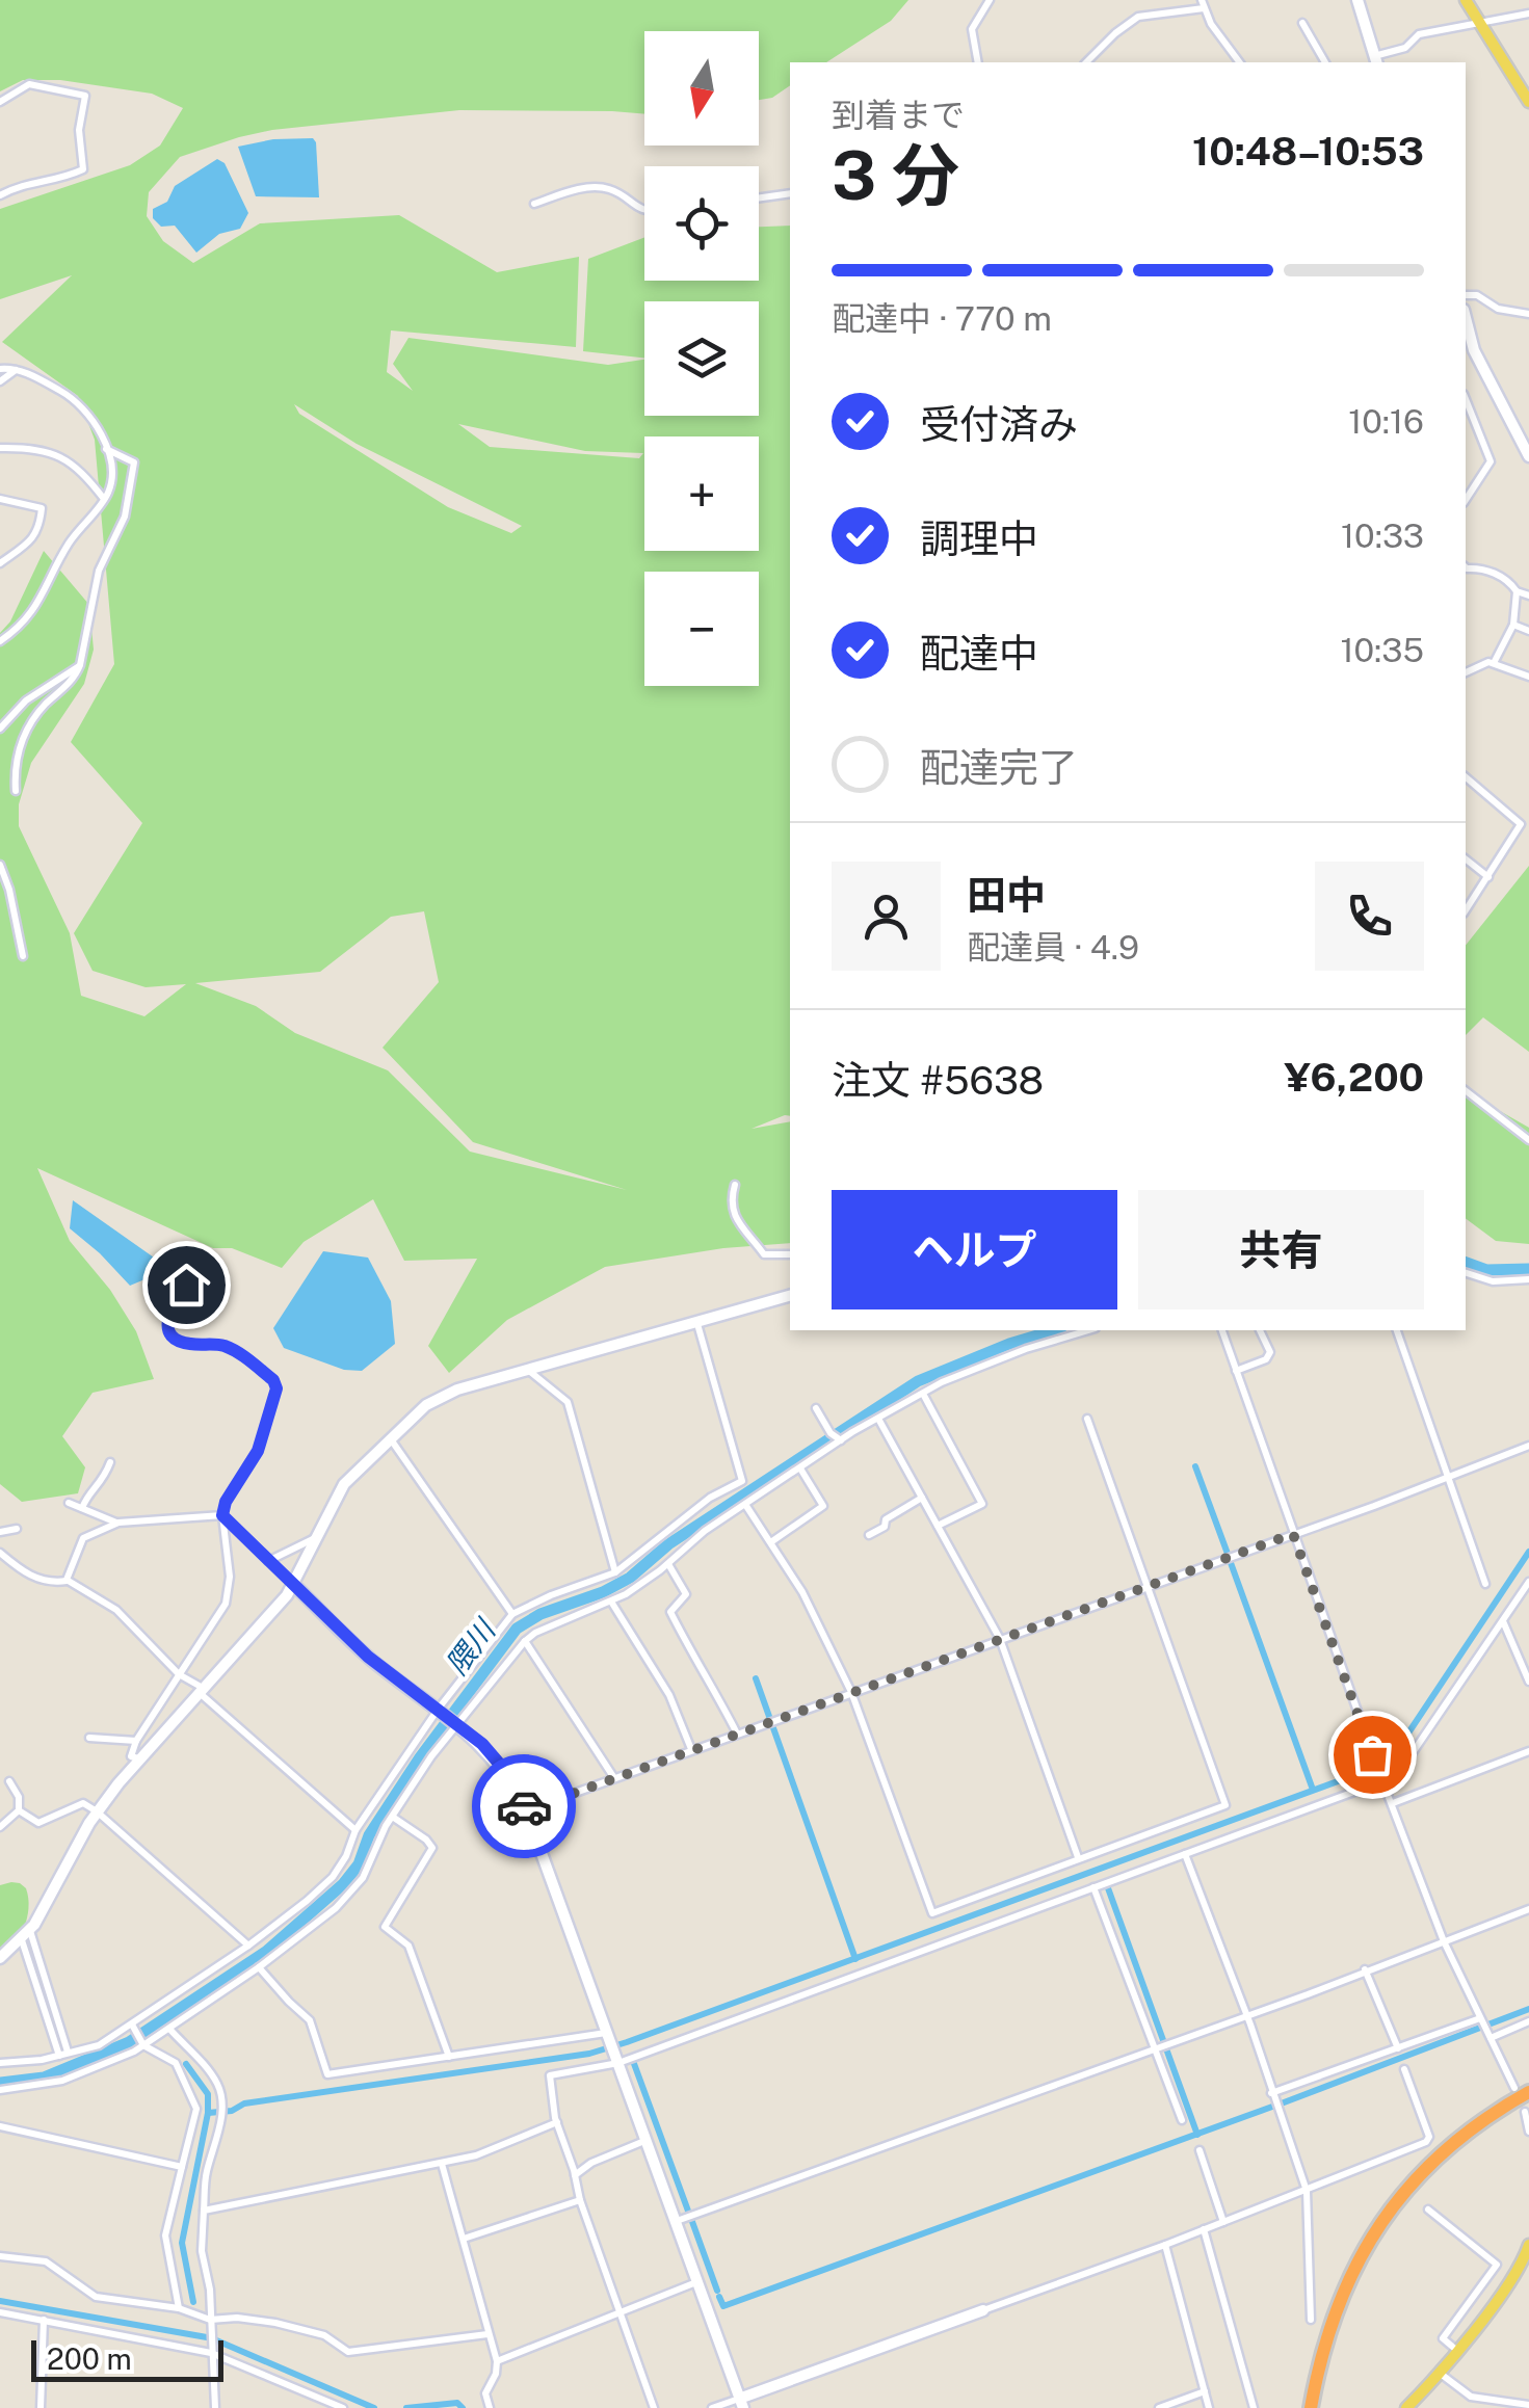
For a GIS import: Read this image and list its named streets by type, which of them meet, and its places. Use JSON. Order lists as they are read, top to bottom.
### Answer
{
  "water": ["隈川"],
  "scale_bar": "200 m",
  "north": "bottom",
  "page": {
    "map_buttons": ["+", "−"],
    "heading": ["3 分", "到着まで", "10:48–10:53"],
    "panel": [
      "田中",
      "配達員 · 4.9",
      "注文 #5638",
      "¥6,200"
    ],
    "bar": "配達中 · 770 m",
    "list": [
      ["受付済み", "10:16"],
      ["調理中", "10:33"],
      ["配達中", "10:35"],
      "配達完了"
    ],
    "buttons": ["ヘルプ", "共有"],
    "scale": "200 m"
  }
}
